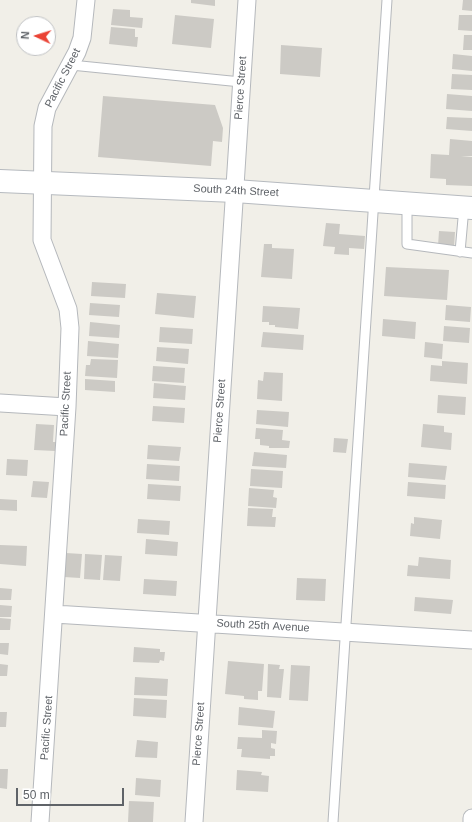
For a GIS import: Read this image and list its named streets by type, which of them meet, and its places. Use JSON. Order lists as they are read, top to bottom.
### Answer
{
  "streets": {
    "main road": ["South 24th Street"],
    "street": ["Pacific Street", "Pierce Street", "South 25th Avenue"]
  },
  "crossings": [
    ["Pacific Street", "South 24th Street"],
    ["Pacific Street", "South 25th Avenue"],
    ["Pierce Street", "South 24th Street"],
    ["Pierce Street", "South 25th Avenue"]
  ],
  "scale_bar": "50 m",
  "north": "left"
}
